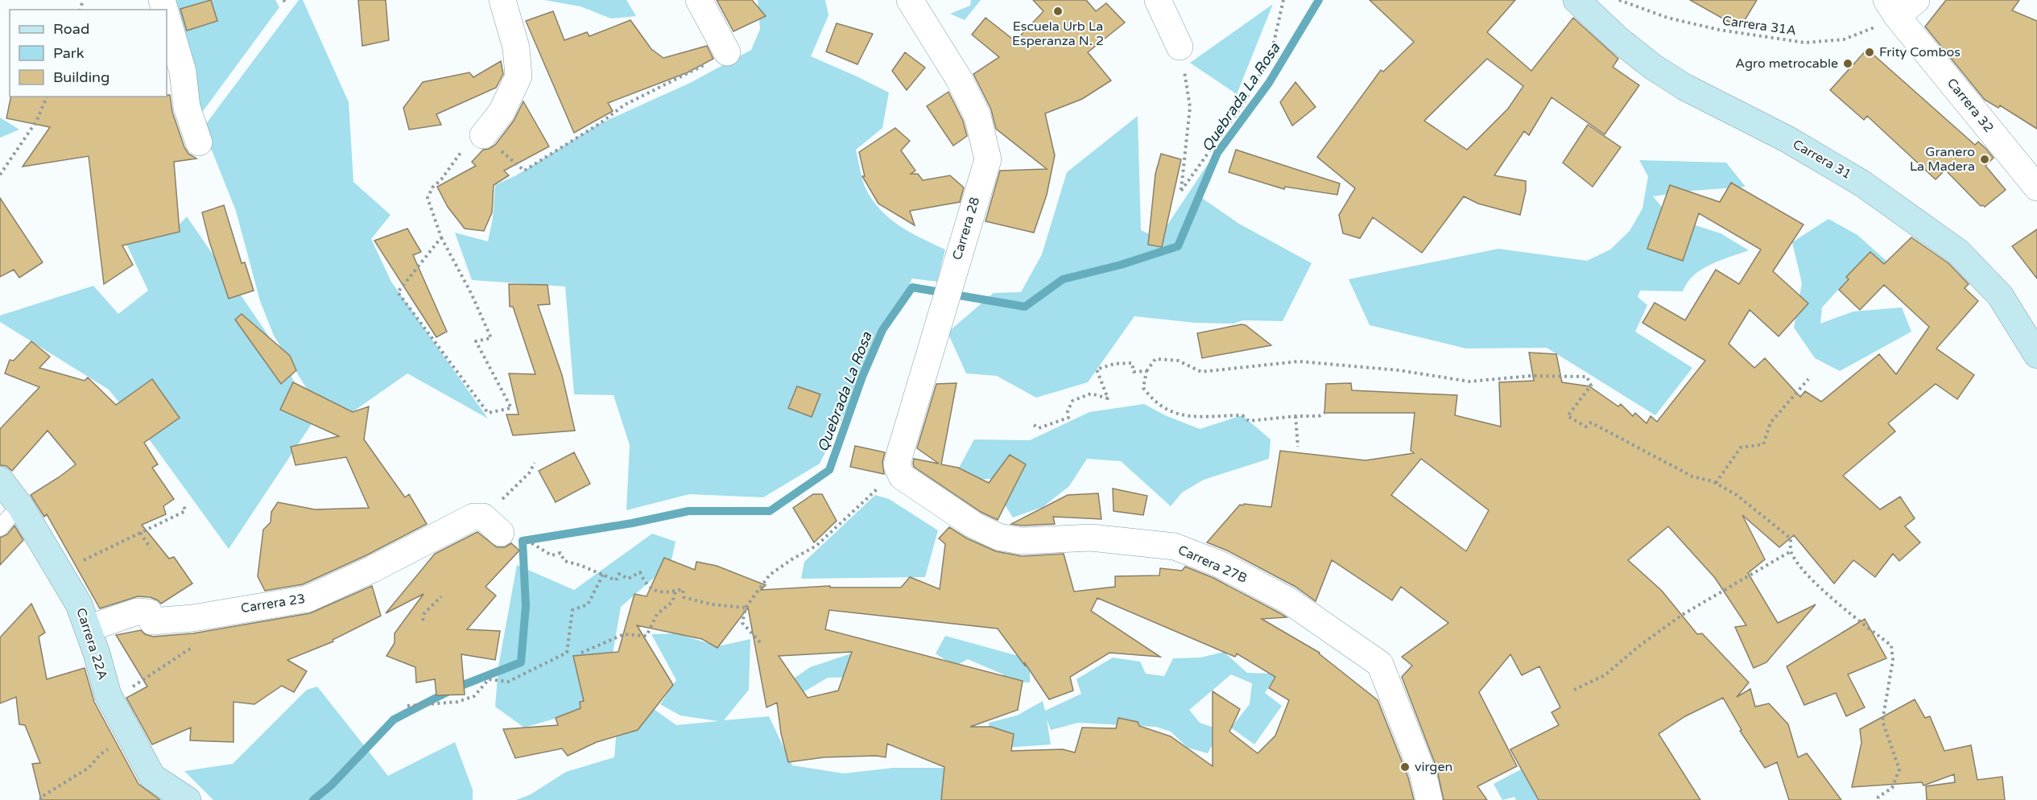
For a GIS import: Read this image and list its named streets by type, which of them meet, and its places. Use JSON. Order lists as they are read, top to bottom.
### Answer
{
  "streets": {
    "street": [
      "Carrera 32",
      "Carrera 31",
      "Carrera 28",
      "Carrera 27B",
      "Carrera 23",
      "Carrera 22A"
    ],
    "path": ["Carrera 31A"]
  },
  "crossings": [
    ["Carrera 31A", "Carrera 32"],
    ["Carrera 28", "Carrera 27B"],
    ["Carrera 23", "Carrera 22A"]
  ],
  "water": ["Quebrada La Rosa"],
  "places": [
    "Escuela Urb La Esperanza N. 2",
    "Frity Combos",
    "Agro metrocable",
    "Granero La Madera",
    "virgen"
  ],
  "legend": ["Road", "Park", "Building"]
}
